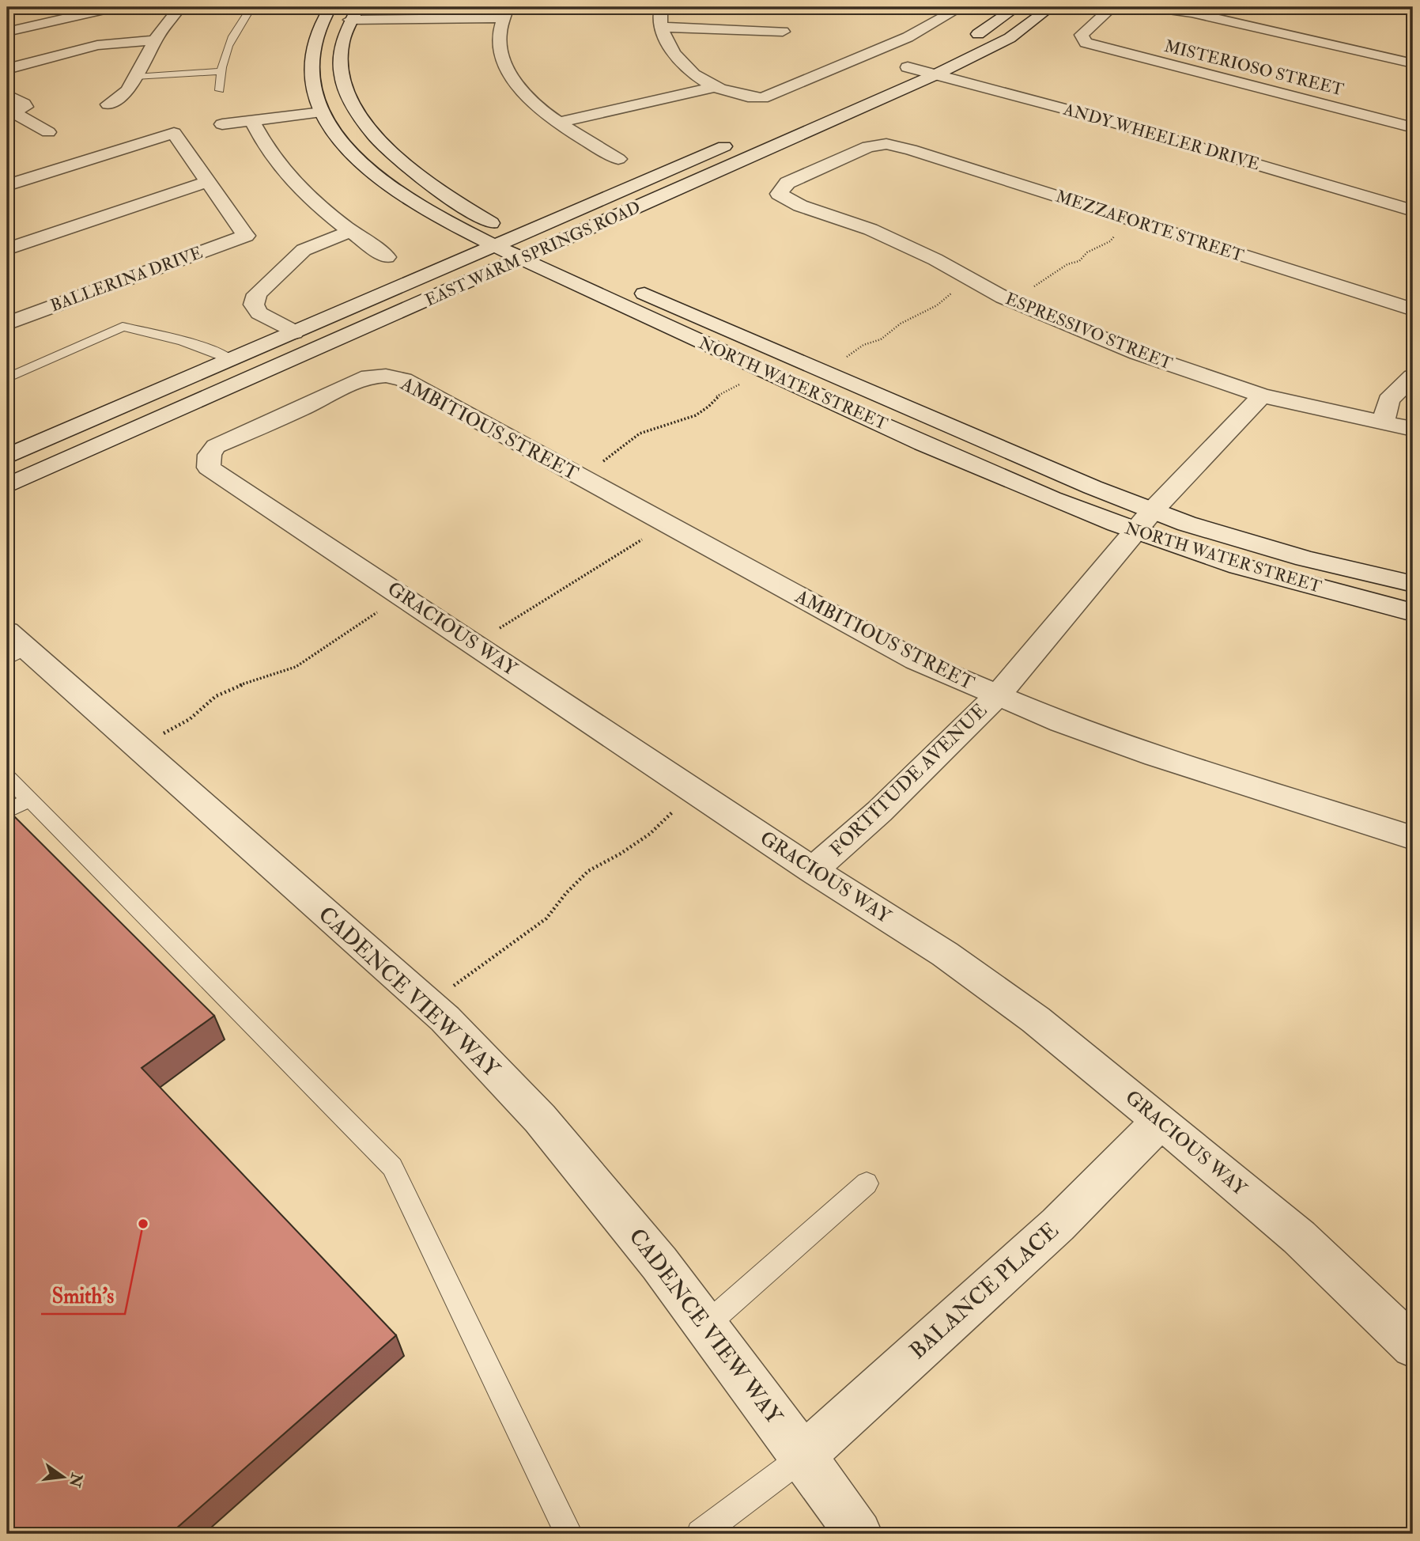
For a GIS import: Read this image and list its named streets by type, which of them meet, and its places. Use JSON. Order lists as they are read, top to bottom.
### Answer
{
  "streets": {
    "street": [
      "MISTERIOSO STREET",
      "ANDY WHEELER DRIVE",
      "MEZZAFORTE STREET",
      "EAST WARM SPRINGS ROAD",
      "BALLERINA DRIVE",
      "ESPRESSIVO STREET",
      "NORTH WATER STREET",
      "AMBITIOUS STREET",
      "GRACIOUS WAY",
      "FORTITUDE AVENUE",
      "CADENCE VIEW WAY",
      "BALANCE PLACE"
    ]
  },
  "crossings": [
    ["ANDY WHEELER DRIVE", "EAST WARM SPRINGS ROAD"],
    ["MEZZAFORTE STREET", "ESPRESSIVO STREET"],
    ["EAST WARM SPRINGS ROAD", "NORTH WATER STREET"],
    ["ESPRESSIVO STREET", "FORTITUDE AVENUE"],
    ["NORTH WATER STREET", "FORTITUDE AVENUE"],
    ["AMBITIOUS STREET", "GRACIOUS WAY"],
    ["AMBITIOUS STREET", "FORTITUDE AVENUE"],
    ["GRACIOUS WAY", "FORTITUDE AVENUE"],
    ["GRACIOUS WAY", "BALANCE PLACE"],
    ["CADENCE VIEW WAY", "BALANCE PLACE"]
  ],
  "places": ["Smith's"],
  "north": "right"
}
